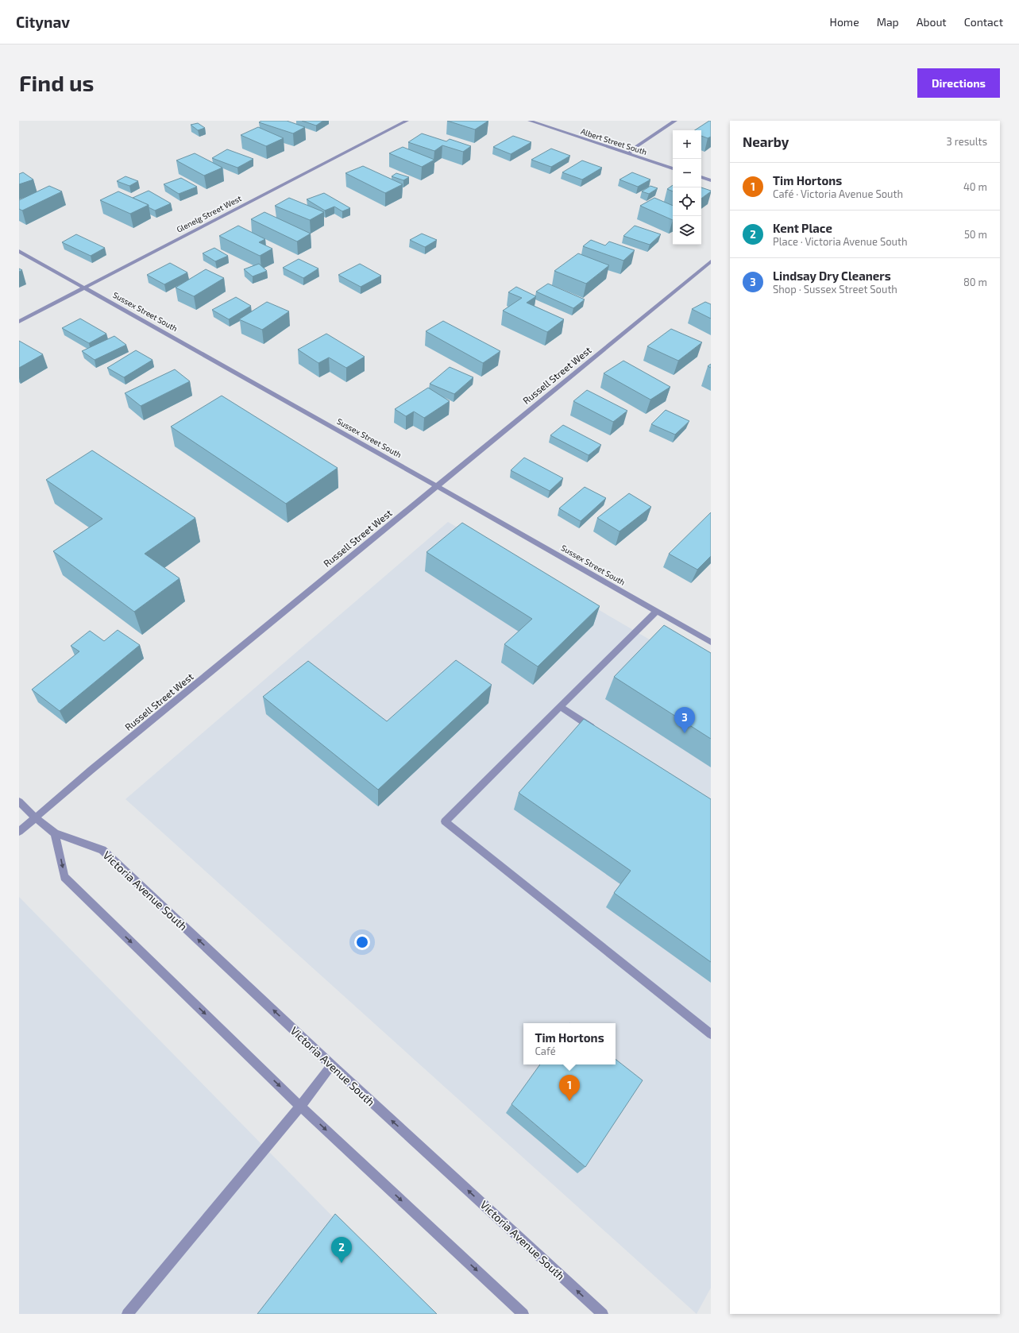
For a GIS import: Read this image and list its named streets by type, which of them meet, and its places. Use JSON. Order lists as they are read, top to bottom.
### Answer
{
  "streets": {
    "street": [
      "Albert Street South",
      "Glenelg Street West",
      "Sussex Street South",
      "Russell Street West",
      "Victoria Avenue South"
    ]
  },
  "crossings": [
    ["Glenelg Street West", "Sussex Street South"],
    ["Sussex Street South", "Russell Street West"],
    ["Russell Street West", "Victoria Avenue South"]
  ],
  "page": {
    "header": "Citynav",
    "nav": [
      "Home",
      "Map",
      "About",
      "Contact"
    ],
    "buttons": "Directions",
    "title": "Find us",
    "heading": ["Nearby", "3 results"],
    "map_buttons": ["+", "−"],
    "list": [
      {
        "mark": "1",
        "name": "Tim Hortons",
        "note": "Café · Victoria Avenue South",
        "value": "40 m"
      },
      {
        "mark": "2",
        "name": "Kent Place",
        "note": "Place · Victoria Avenue South",
        "value": "50 m"
      },
      {
        "mark": "3",
        "name": "Lindsay Dry Cleaners",
        "note": "Shop · Sussex Street South",
        "value": "80 m"
      }
    ],
    "pins": ["3", "1", "2"],
    "popup": ["Tim Hortons", "Café"]
  }
}
